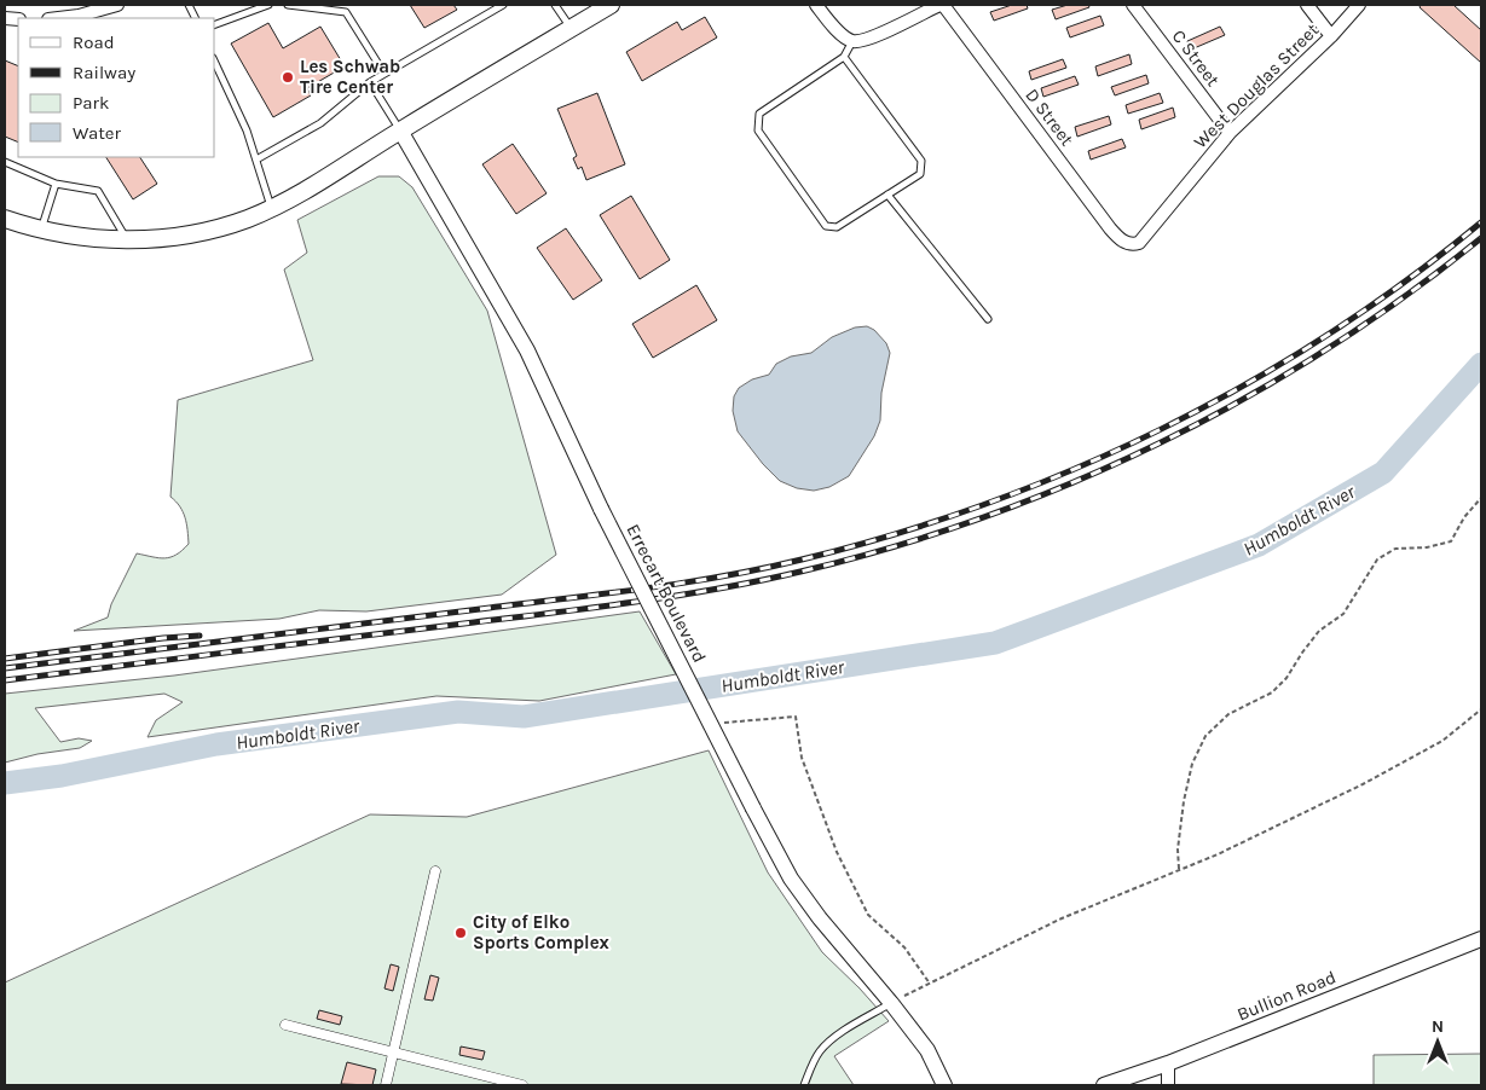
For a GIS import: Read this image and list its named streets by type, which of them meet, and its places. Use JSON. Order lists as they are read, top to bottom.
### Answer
{
  "streets": {
    "street": [
      "C Street",
      "West Douglas Street",
      "D Street",
      "Errecart Boulevard",
      "Bullion Road"
    ]
  },
  "crossings": [
    ["C Street", "West Douglas Street"],
    ["West Douglas Street", "D Street"]
  ],
  "water": ["Humboldt River"],
  "places": ["Les Schwab Tire Center", "City of Elko Sports Complex"],
  "legend": [
    "Road",
    "Railway",
    "Park",
    "Water"
  ],
  "north": "top"
}
